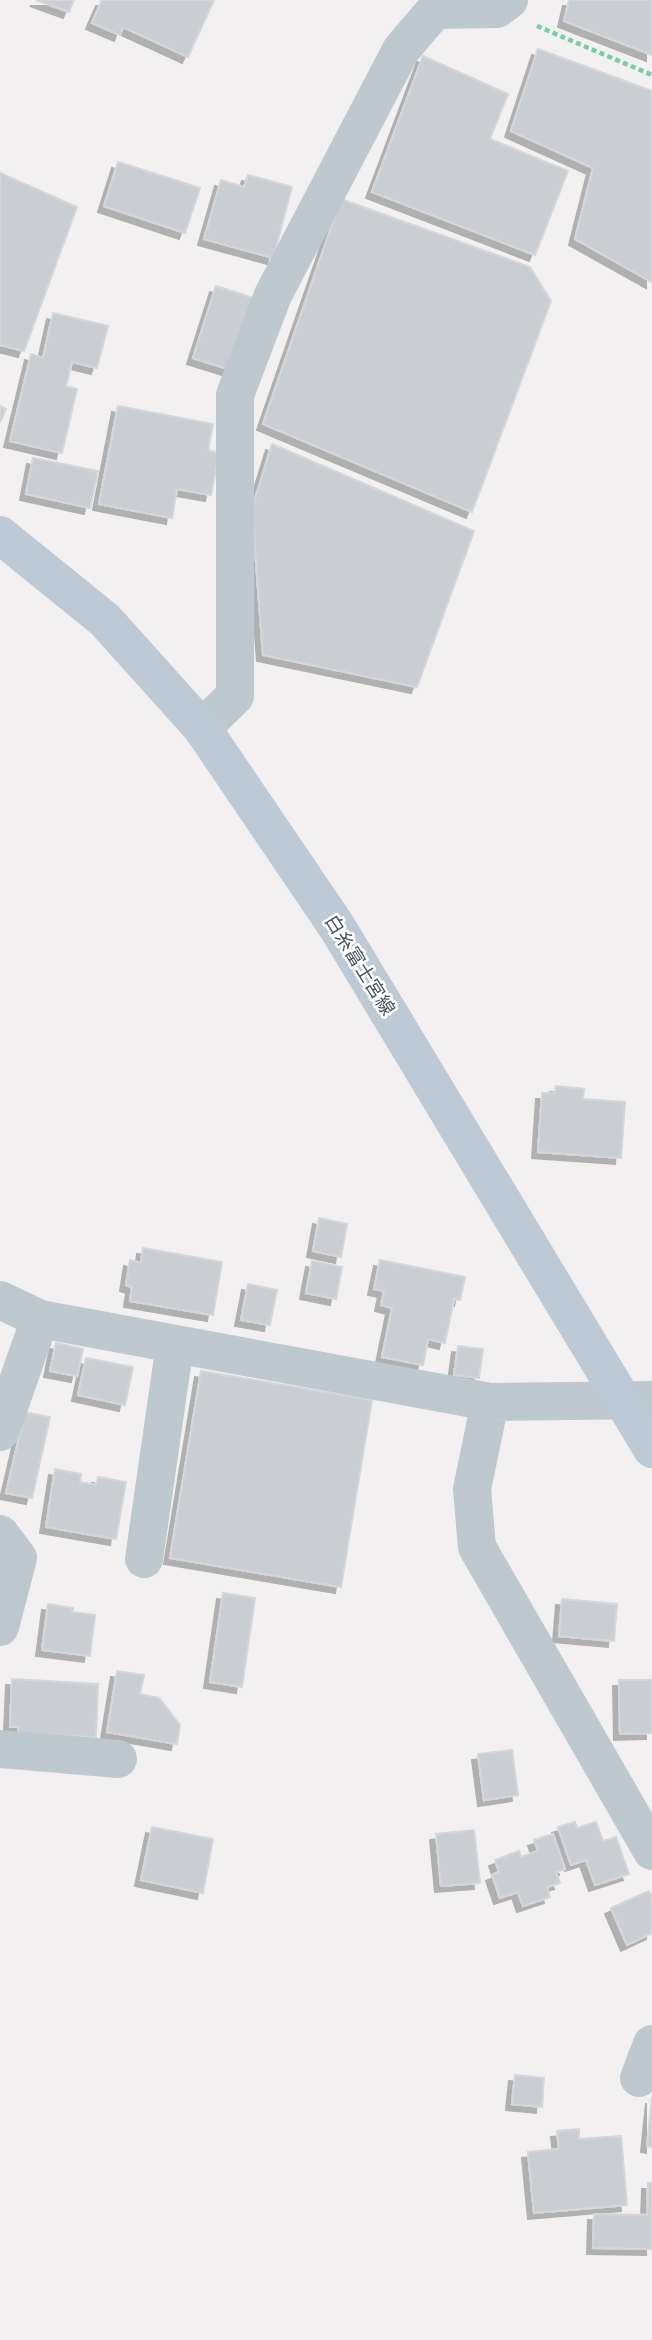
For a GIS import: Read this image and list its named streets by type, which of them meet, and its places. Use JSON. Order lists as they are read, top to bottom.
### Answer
{
  "streets": {
    "main road": ["白糸富士宮線"]
  }
}
